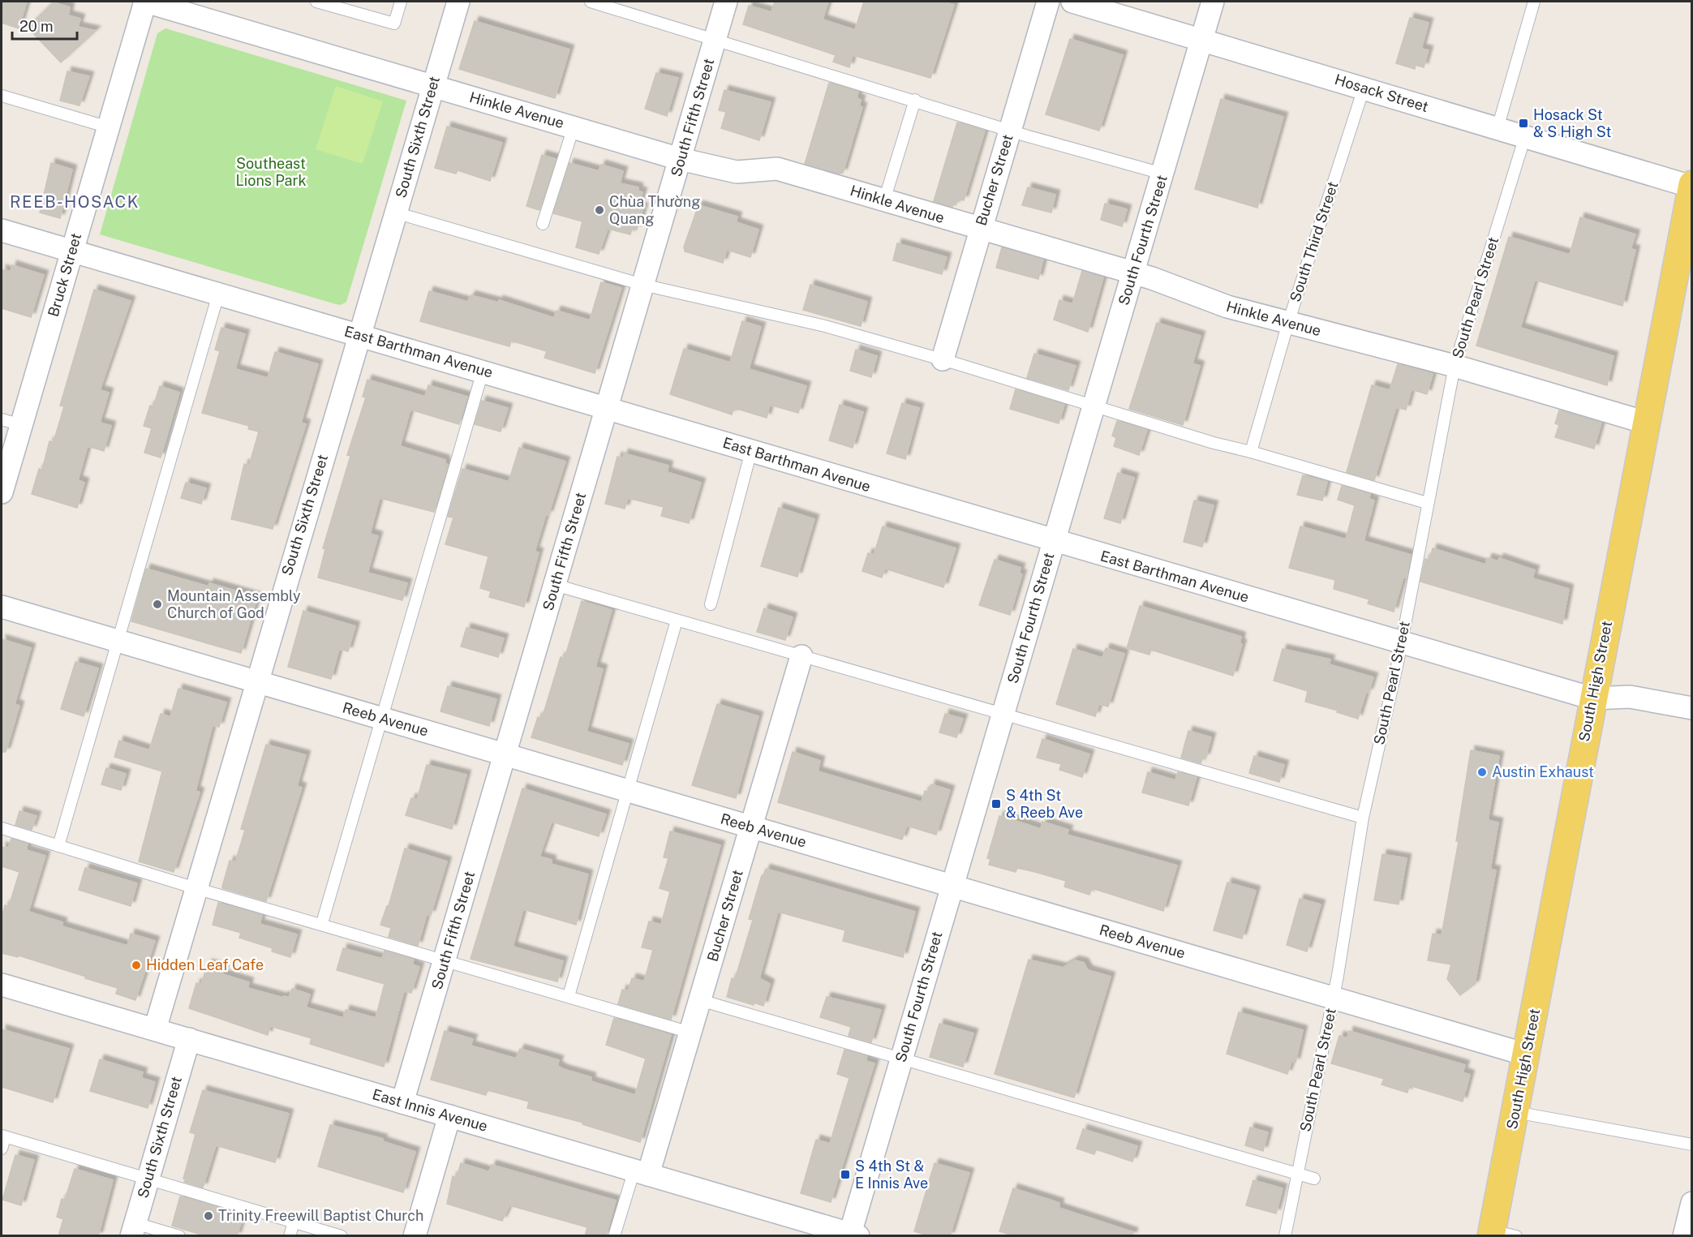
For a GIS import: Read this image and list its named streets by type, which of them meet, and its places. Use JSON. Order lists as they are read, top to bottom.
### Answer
{
  "streets": {
    "main road": ["South High Street"],
    "street": [
      "Hosack Street",
      "Hinkle Avenue",
      "South Fifth Street",
      "South Sixth Street",
      "Bucher Street",
      "South Fourth Street",
      "Bruck Street",
      "East Barthman Avenue",
      "Reeb Avenue",
      "East Innis Avenue"
    ],
    "lane": ["South Third Street", "South Pearl Street"]
  },
  "crossings": [
    ["Hosack Street", "South Fourth Street"],
    ["Hosack Street", "South Third Street"],
    ["Hosack Street", "South Pearl Street"],
    ["Hosack Street", "South High Street"],
    ["Hinkle Avenue", "South Fifth Street"],
    ["Hinkle Avenue", "South Sixth Street"],
    ["Hinkle Avenue", "Bucher Street"],
    ["Hinkle Avenue", "South Fourth Street"],
    ["Hinkle Avenue", "South Third Street"],
    ["Hinkle Avenue", "Bruck Street"],
    ["Hinkle Avenue", "South Pearl Street"],
    ["Hinkle Avenue", "South High Street"],
    ["South Fifth Street", "East Barthman Avenue"],
    ["South Fifth Street", "Reeb Avenue"],
    ["South Fifth Street", "East Innis Avenue"],
    ["South Sixth Street", "East Barthman Avenue"],
    ["South Sixth Street", "Reeb Avenue"],
    ["South Sixth Street", "East Innis Avenue"],
    ["Bucher Street", "Reeb Avenue"],
    ["Bucher Street", "East Innis Avenue"],
    ["South Fourth Street", "East Barthman Avenue"],
    ["South Fourth Street", "Reeb Avenue"],
    ["South Fourth Street", "East Innis Avenue"],
    ["Bruck Street", "East Barthman Avenue"],
    ["South Pearl Street", "East Barthman Avenue"],
    ["South Pearl Street", "Reeb Avenue"],
    ["East Barthman Avenue", "South High Street"],
    ["South High Street", "Reeb Avenue"]
  ],
  "districts": ["REEB-HOSACK"],
  "parks": ["Southeast Lions Park"],
  "places": {
    "transit": ["Hosack St & S High St", "S 4th St & Reeb Ave", "S 4th St & E Innis Ave"],
    "other": [
      "Chùa Thường Quang",
      "Mountain Assembly Church of God",
      "Austin Exhaust",
      "Hidden Leaf Cafe",
      "Trinity Freewill Baptist Church"
    ]
  },
  "scale_bar": "20 m"
}
